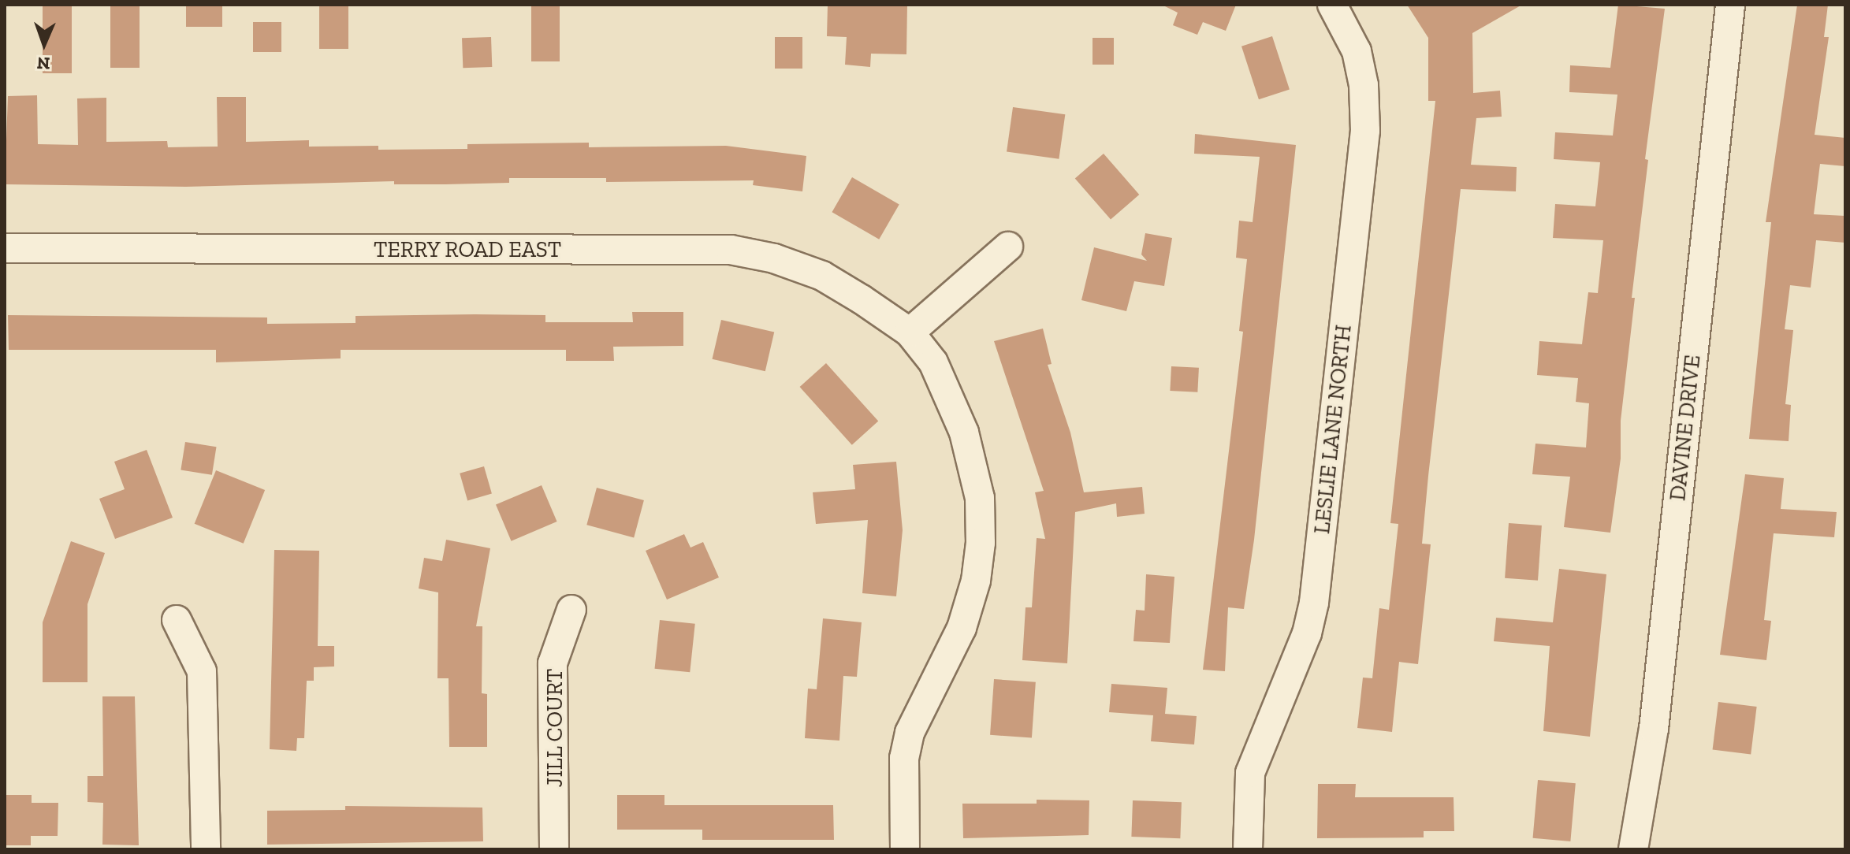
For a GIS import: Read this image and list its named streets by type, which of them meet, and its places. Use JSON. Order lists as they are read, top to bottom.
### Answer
{
  "streets": {
    "street": [
      "TERRY ROAD EAST",
      "DAVINE DRIVE",
      "LESLIE LANE NORTH",
      "JILL COURT"
    ]
  },
  "north": "bottom"
}
